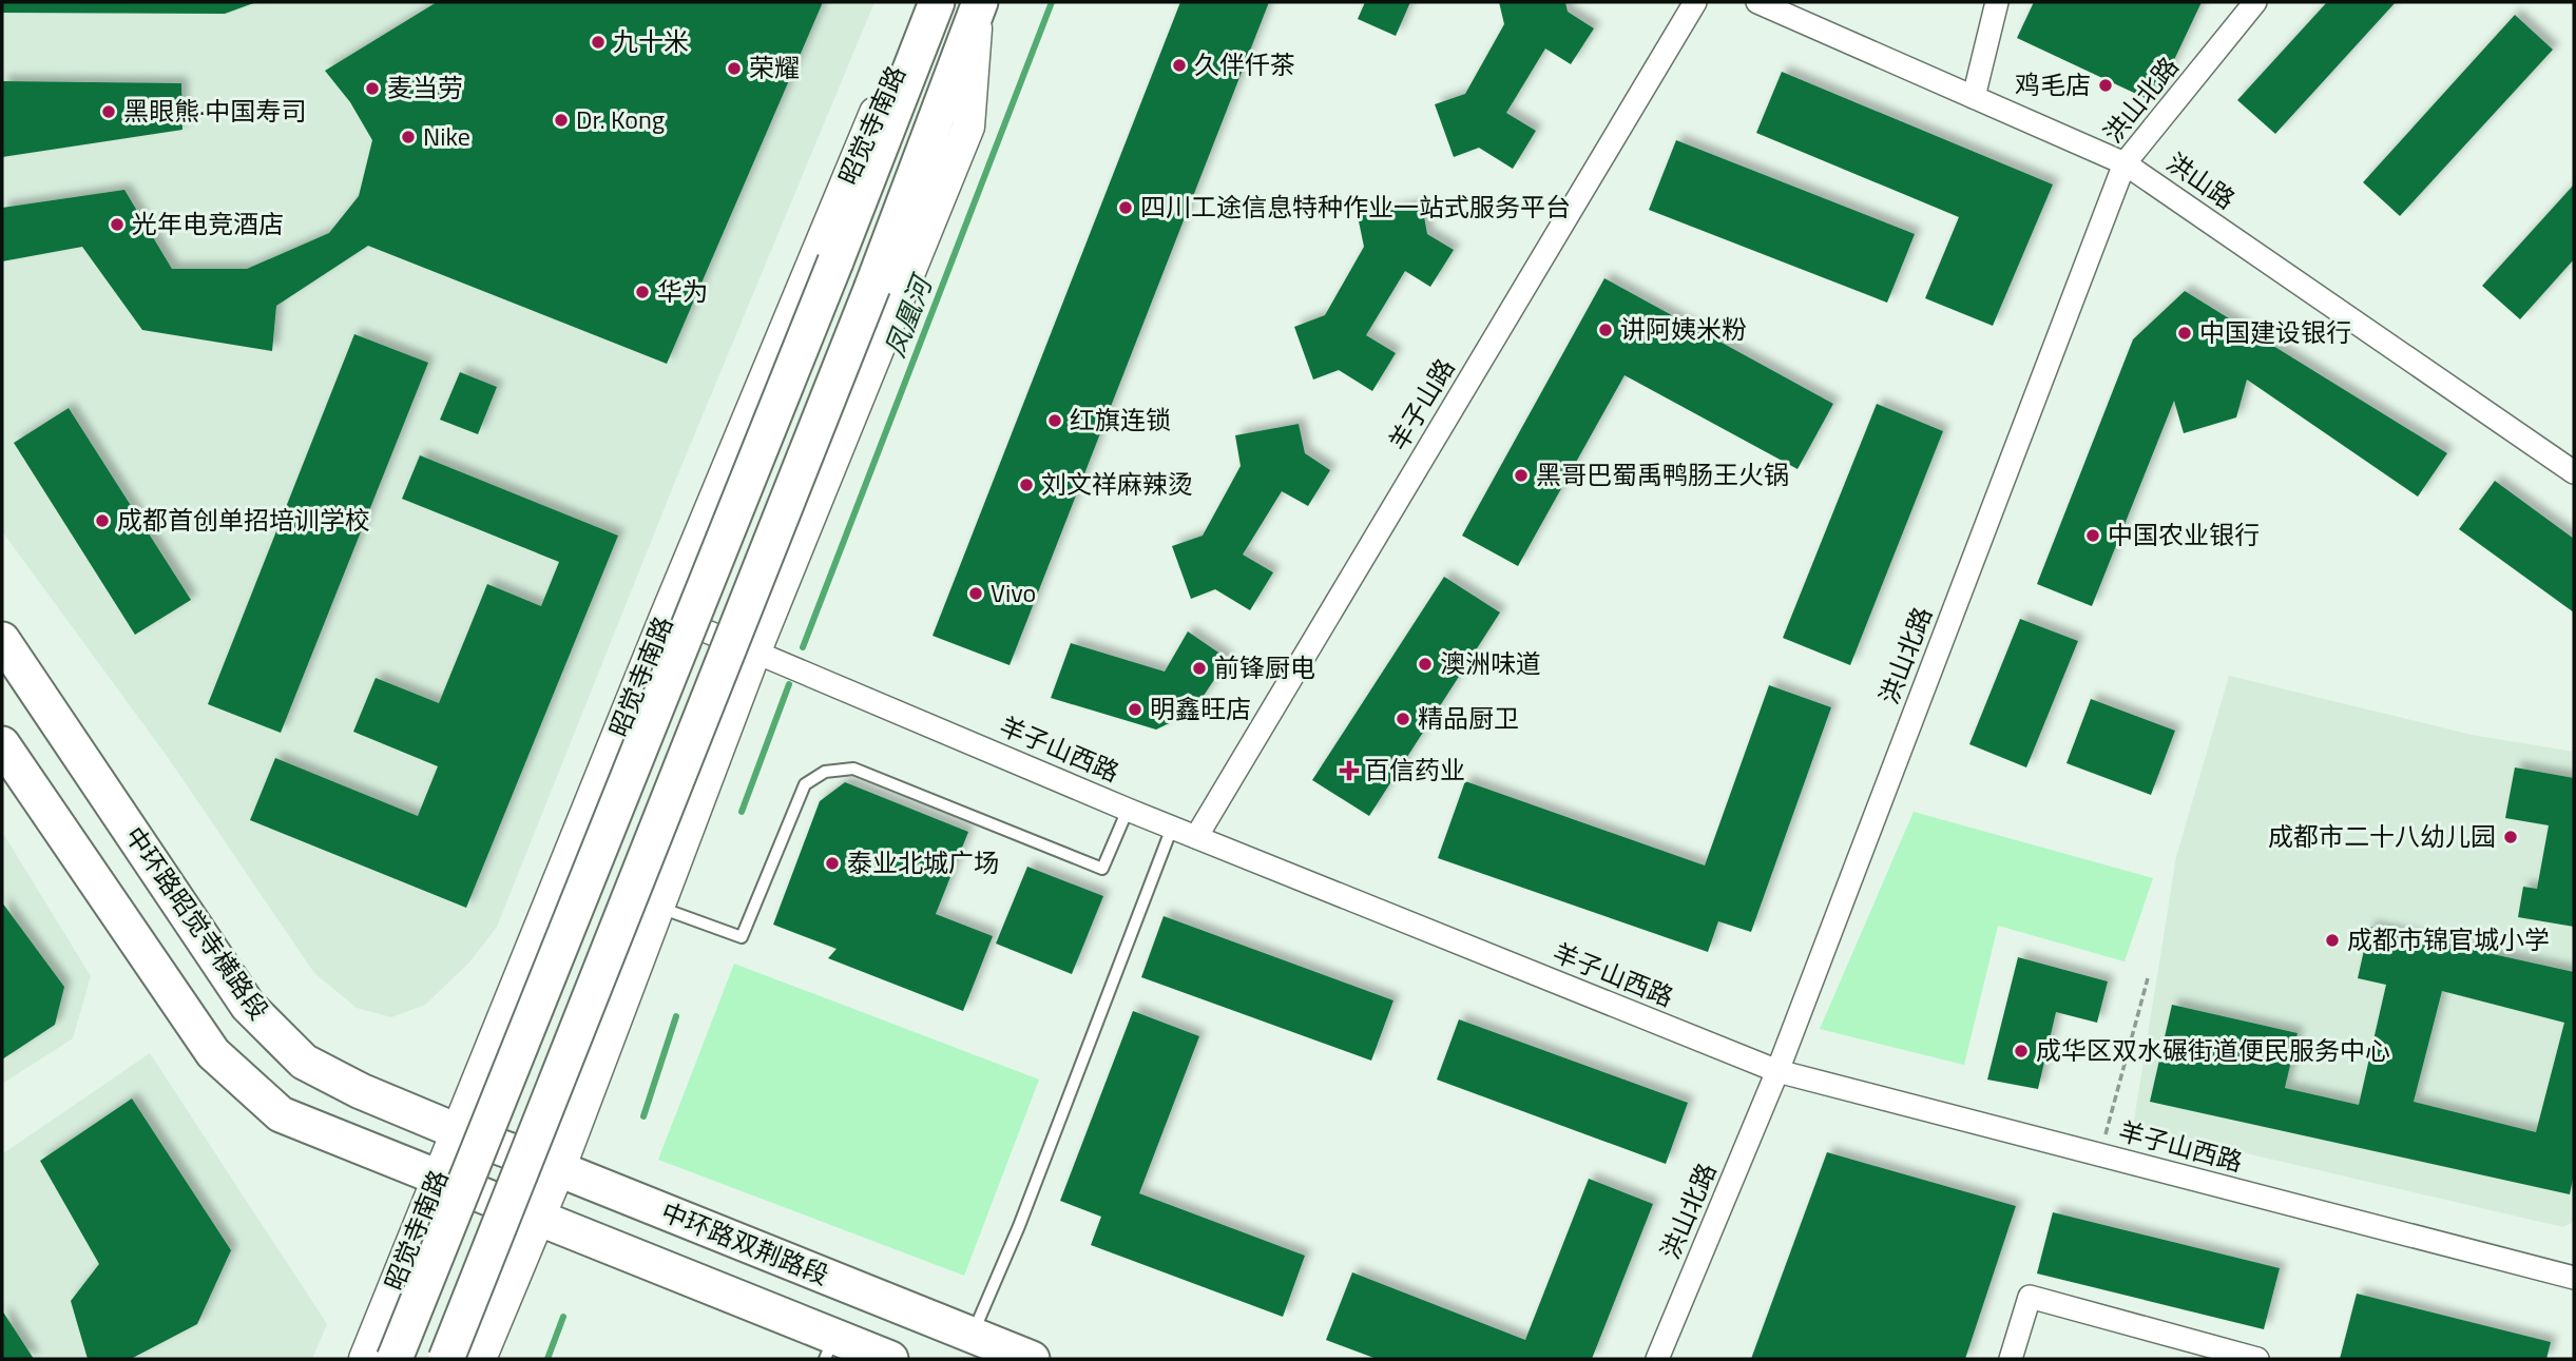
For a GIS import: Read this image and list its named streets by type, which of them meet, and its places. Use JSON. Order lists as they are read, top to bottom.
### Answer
{
  "streets": {
    "main road": ["昭觉寺南路", "中环路昭觉寺横路段", "中环路双荆路段"],
    "street": [
      "洪山北路",
      "洪山路",
      "羊子山路",
      "羊子山西路"
    ]
  },
  "crossings": [
    ["洪山北路", "洪山路"],
    ["洪山北路", "羊子山西路"],
    ["昭觉寺南路", "羊子山西路"],
    ["昭觉寺南路", "中环路昭觉寺横路段"],
    ["昭觉寺南路", "中环路双荆路段"],
    ["羊子山路", "羊子山西路"],
    ["中环路昭觉寺横路段", "中环路双荆路段"]
  ],
  "water": ["凤凰河"],
  "places": {
    "other": [
      "九十米",
      "久伴仟茶",
      "荣耀",
      "鸡毛店",
      "麦当劳",
      "黑眼熊·中国寿司",
      "Dr. Kong",
      "Nike",
      "四川工途信息特种作业一站式服务平台",
      "光年电竞酒店",
      "华为",
      "讲阿姨米粉",
      "中国建设银行",
      "红旗连锁",
      "黑哥巴蜀禹鸭肠王火锅",
      "刘文祥麻辣烫",
      "成都首创单招培训学校",
      "中国农业银行",
      "Vivo",
      "澳洲味道",
      "前锋厨电",
      "明鑫旺店",
      "精品厨卫",
      "成都市二十八幼儿园",
      "泰业北城广场",
      "成都市锦官城小学",
      "成华区双水碾街道便民服务中心"
    ],
    "health": ["百信药业"]
  }
}
